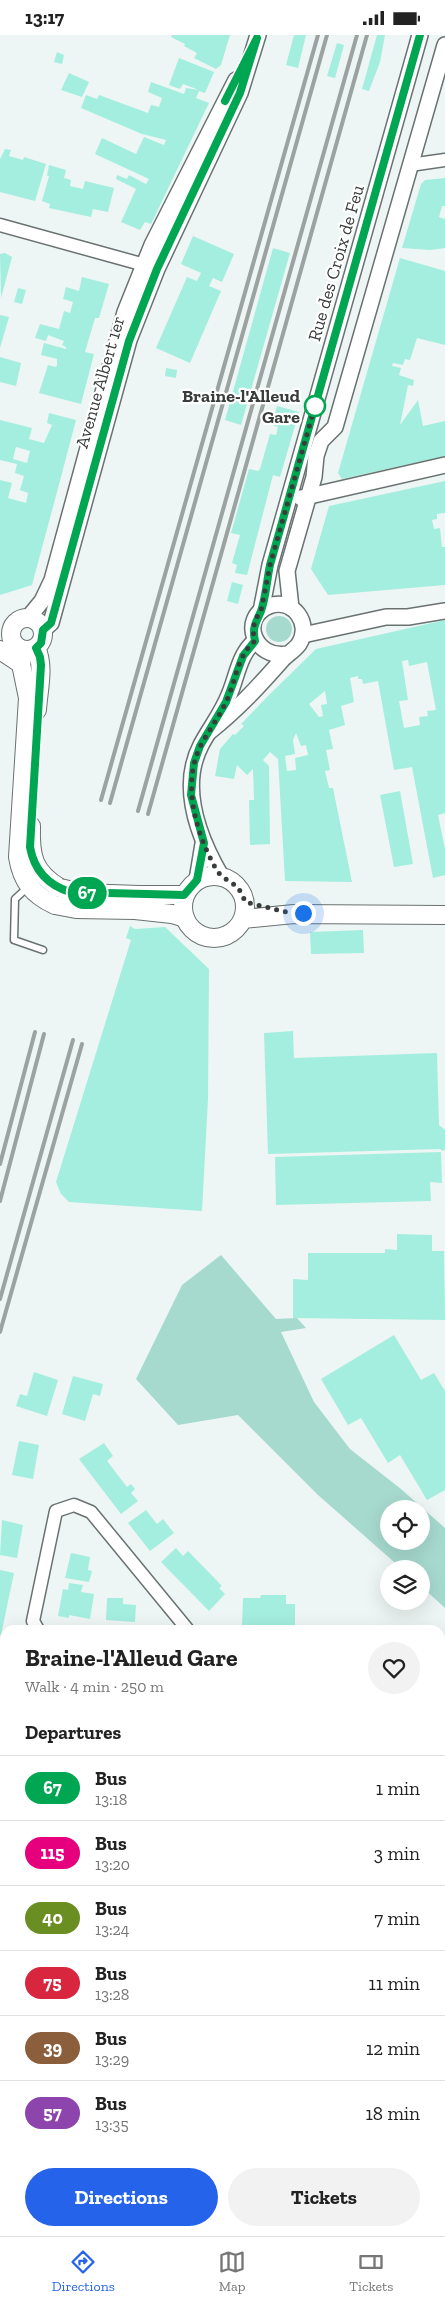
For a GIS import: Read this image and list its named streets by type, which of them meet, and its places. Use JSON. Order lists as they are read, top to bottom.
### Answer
{
  "streets": {
    "street": ["Rue des Croix de Feu", "Avenue Albert 1er"]
  },
  "places": ["Braine-l'Alleud Gare"],
  "lines": ["bus line 67"],
  "page": {
    "status": "13:17",
    "on_map": "67",
    "heading": [
      ["Braine-l'Alleud Gare", "Walk · 4 min · 250 m"],
      "Departures"
    ],
    "list": [
      {
        "mark": "67",
        "name": "Bus",
        "note": "13:18",
        "value": "1 min"
      },
      {
        "mark": "115",
        "name": "Bus",
        "note": "13:20",
        "value": "3 min"
      },
      {
        "mark": "40",
        "name": "Bus",
        "note": "13:24",
        "value": "7 min"
      },
      {
        "mark": "75",
        "name": "Bus",
        "note": "13:28",
        "value": "11 min"
      },
      {
        "mark": "39",
        "name": "Bus",
        "note": "13:29",
        "value": "12 min"
      },
      {
        "mark": "57",
        "name": "Bus",
        "note": "13:35",
        "value": "18 min"
      }
    ],
    "buttons": ["Directions", "Tickets"],
    "tabs": ["Directions", "Map", "Tickets"]
  }
}
